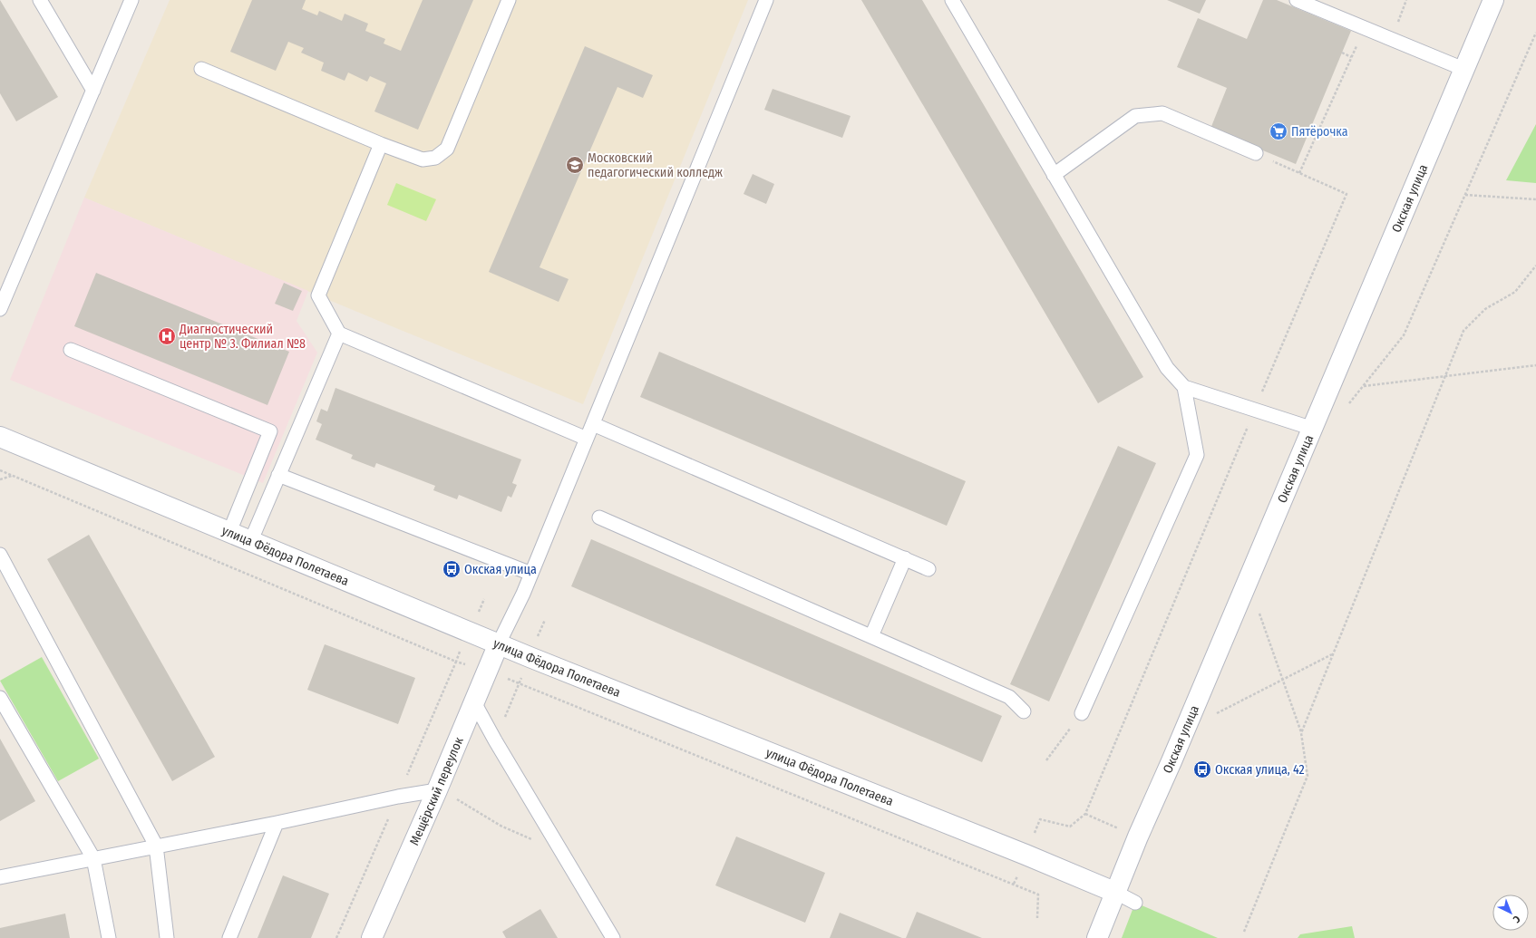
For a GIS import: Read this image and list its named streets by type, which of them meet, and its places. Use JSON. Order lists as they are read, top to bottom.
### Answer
{
  "streets": {
    "main road": ["Окская улица", "улица Фёдора Полетаева", "Мещёрский переулок"]
  },
  "crossings": [
    ["Окская улица", "улица Фёдора Полетаева"],
    ["улица Фёдора Полетаева", "Мещёрский переулок"]
  ],
  "places": {
    "supermarket": ["Пятёрочка"],
    "school or university": ["Московский педагогический колледж"],
    "hospital": ["Диагностический центр № 3. Филиал №8"],
    "bus stop": ["Окская улица", "Окская улица, 42"]
  },
  "north": "bottom right"
}
